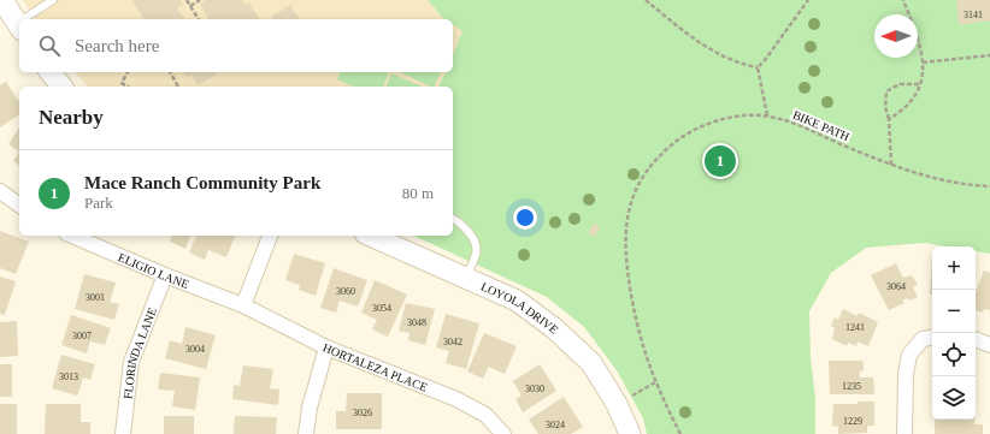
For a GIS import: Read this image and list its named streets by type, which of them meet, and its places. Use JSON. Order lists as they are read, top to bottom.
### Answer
{
  "streets": {
    "street": [
      "ELIGIO LANE",
      "LOYOLA DRIVE",
      "FLORINDA LANE",
      "HORTALEZA PLACE"
    ],
    "path": ["BIKE PATH"]
  },
  "crossings": [
    ["ELIGIO LANE", "FLORINDA LANE"],
    ["ELIGIO LANE", "HORTALEZA PLACE"]
  ],
  "house_numbers": [
    "3141",
    "3064",
    "3060",
    "3001",
    "3054",
    "3048",
    "1241",
    "3007",
    "3042",
    "3004",
    "3013",
    "1235",
    "3030",
    "3026",
    "1229",
    "3024"
  ],
  "north": "left",
  "page": {
    "search": "Search here",
    "heading": "Nearby",
    "pins": "1",
    "list": [
      {
        "mark": "1",
        "name": "Mace Ranch Community Park",
        "note": "Park",
        "value": "80 m"
      }
    ],
    "map_buttons": ["+", "−"]
  }
}
